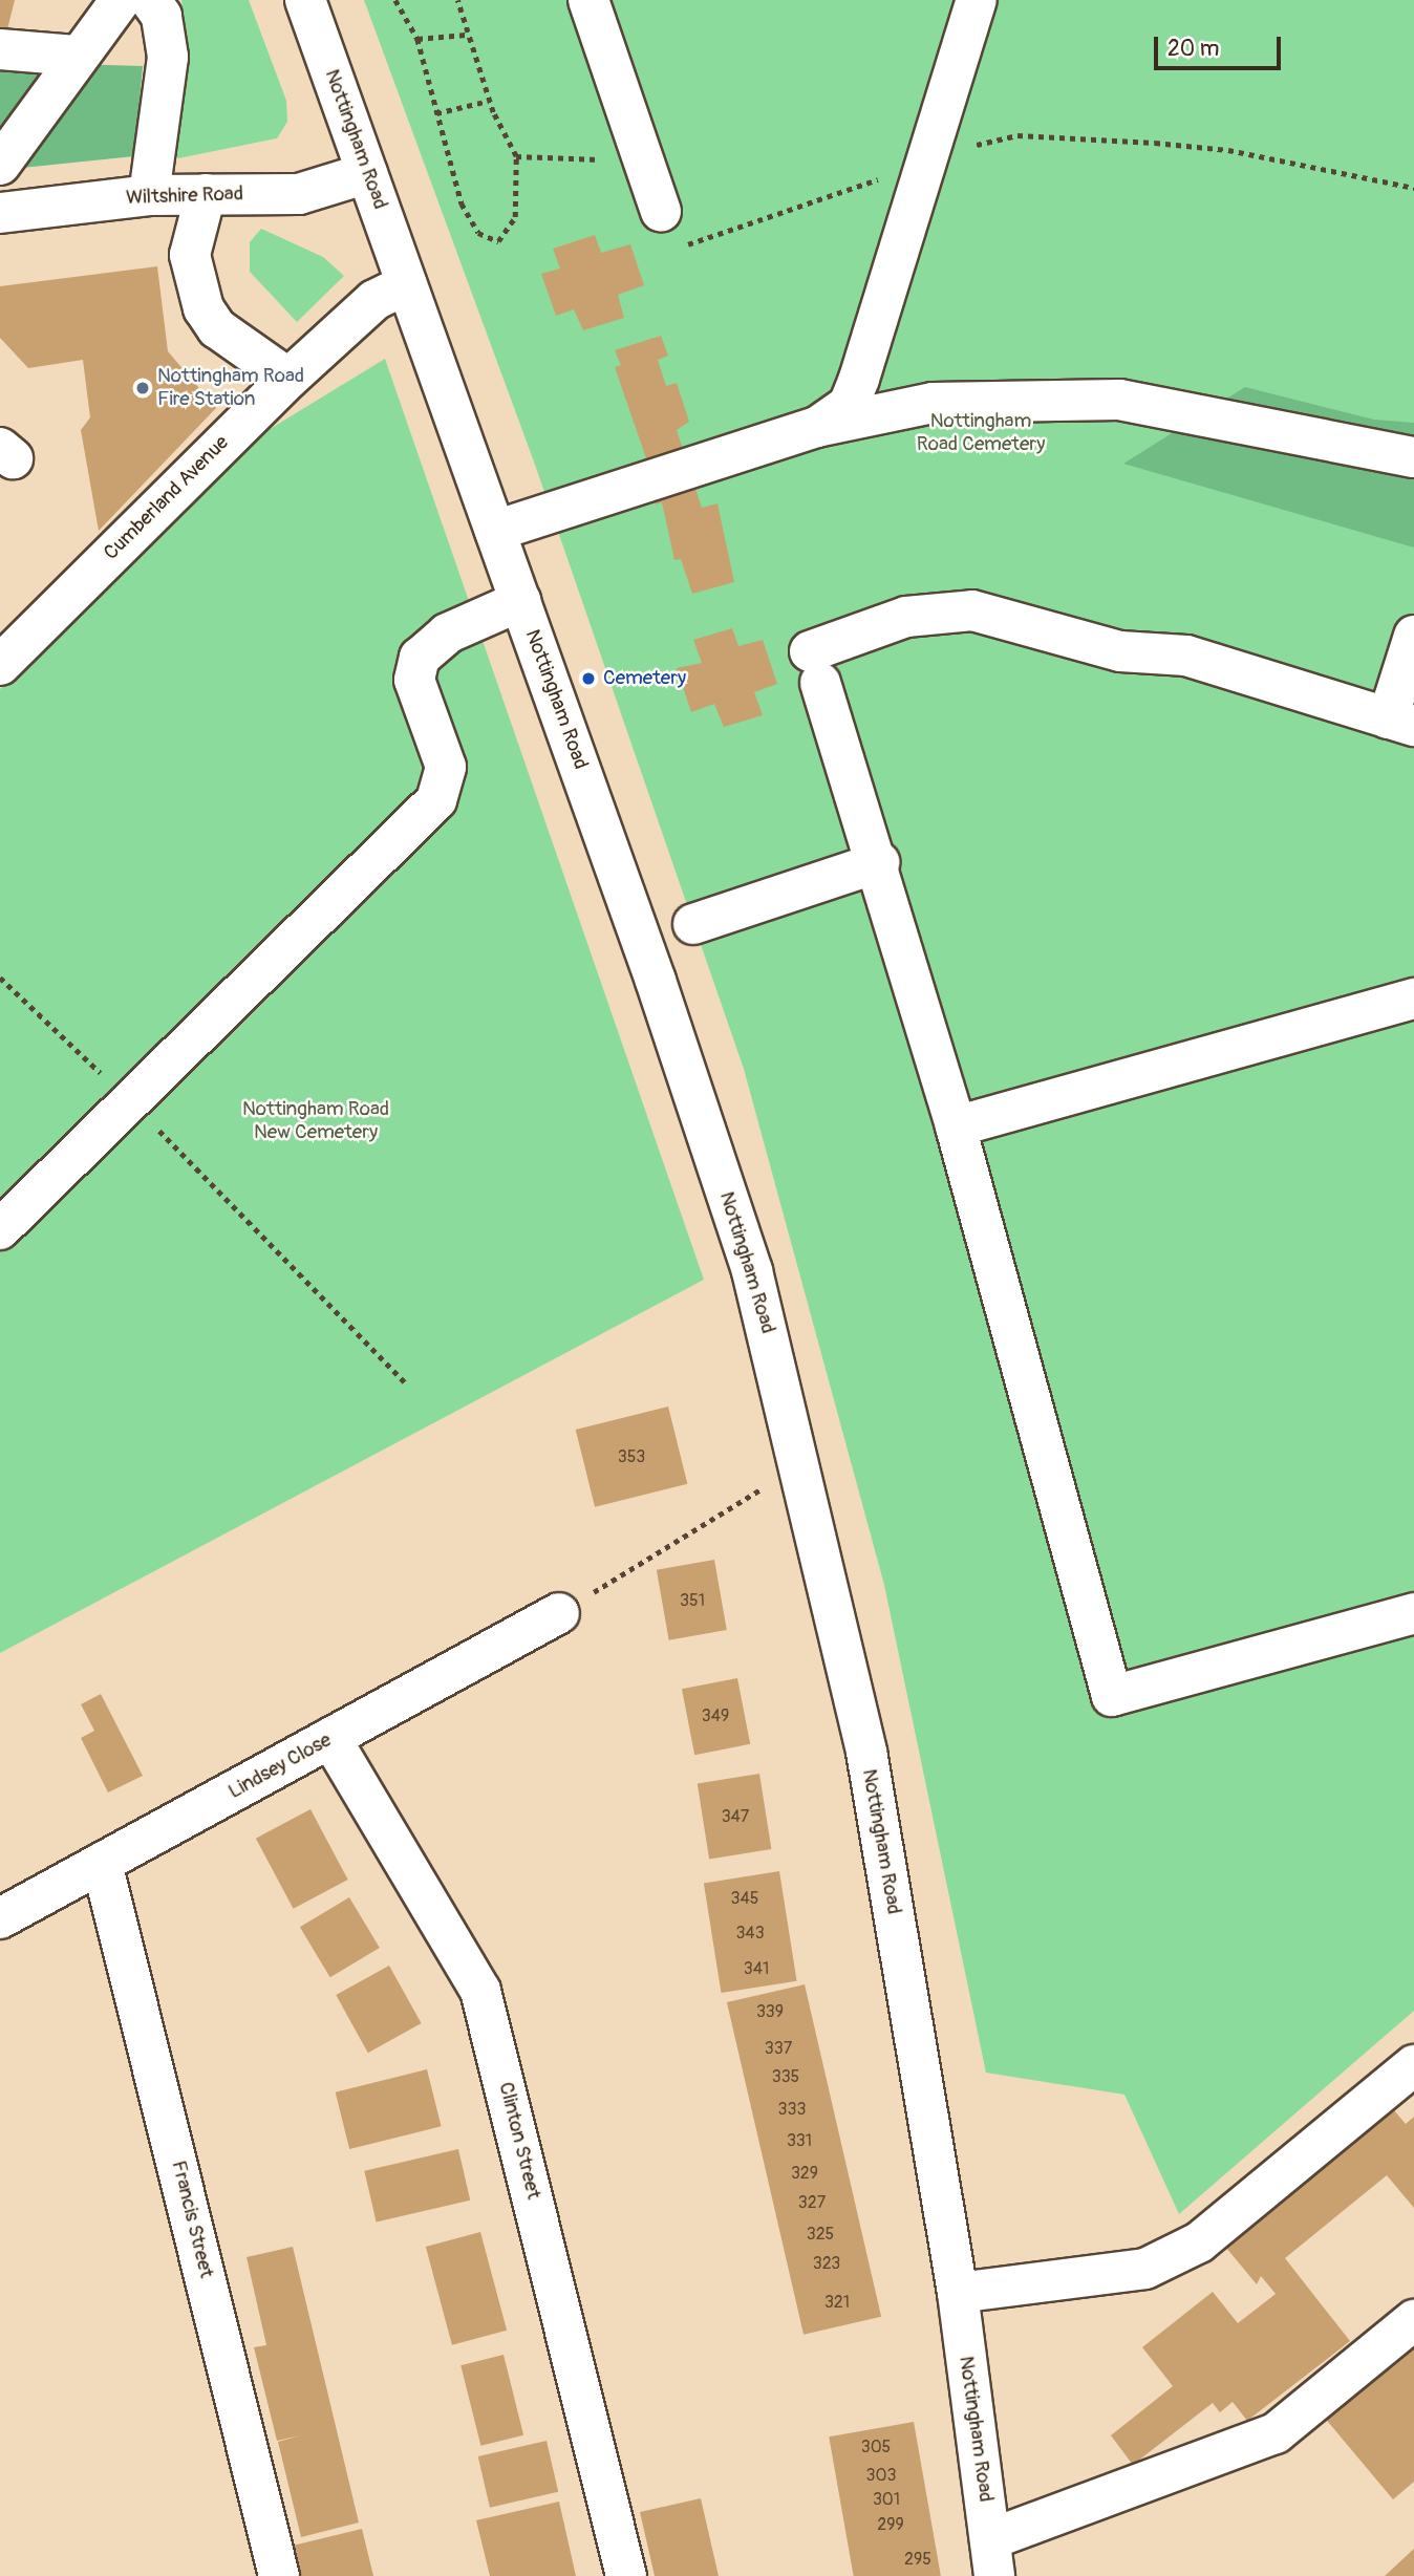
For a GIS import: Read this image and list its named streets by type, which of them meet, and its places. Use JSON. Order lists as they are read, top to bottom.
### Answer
{
  "streets": {
    "street": [
      "Nottingham Road",
      "Wiltshire Road",
      "Cumberland Avenue",
      "Lindsey Close",
      "Clinton Street",
      "Francis Street"
    ]
  },
  "crossings": [
    ["Nottingham Road", "Wiltshire Road"],
    ["Nottingham Road", "Cumberland Avenue"],
    ["Lindsey Close", "Clinton Street"],
    ["Lindsey Close", "Francis Street"]
  ],
  "parks": ["Nottingham Road Cemetery", "Nottingham Road New Cemetery"],
  "places": ["Nottingham Road Fire Station", "Cemetery"],
  "house_numbers": [
    "353",
    "351",
    "349",
    "347",
    "345",
    "343",
    "341",
    "339",
    "337",
    "335",
    "333",
    "331",
    "329",
    "327",
    "325",
    "323",
    "321",
    "305",
    "303",
    "301",
    "299",
    "295"
  ],
  "scale_bar": "20 m"
}
